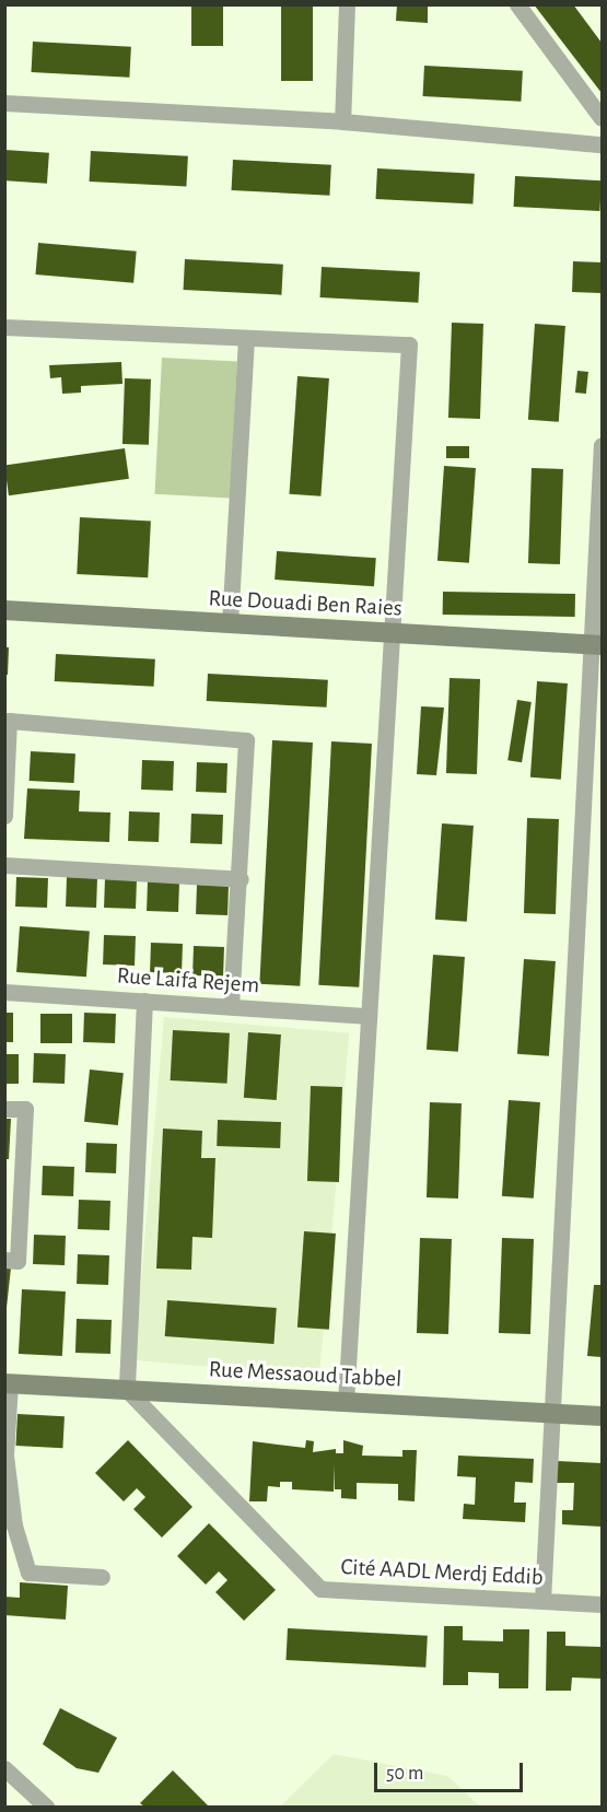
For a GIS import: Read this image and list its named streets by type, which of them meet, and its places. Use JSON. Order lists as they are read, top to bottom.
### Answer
{
  "streets": {
    "street": [
      "Rue Douadi Ben Raies",
      "Rue Laifa Rejem",
      "Rue Messaoud Tabbel",
      "Cité AADL Merdj Eddib"
    ]
  },
  "crossings": [
    ["Rue Messaoud Tabbel", "Cité AADL Merdj Eddib"]
  ],
  "scale_bar": "50 m"
}
